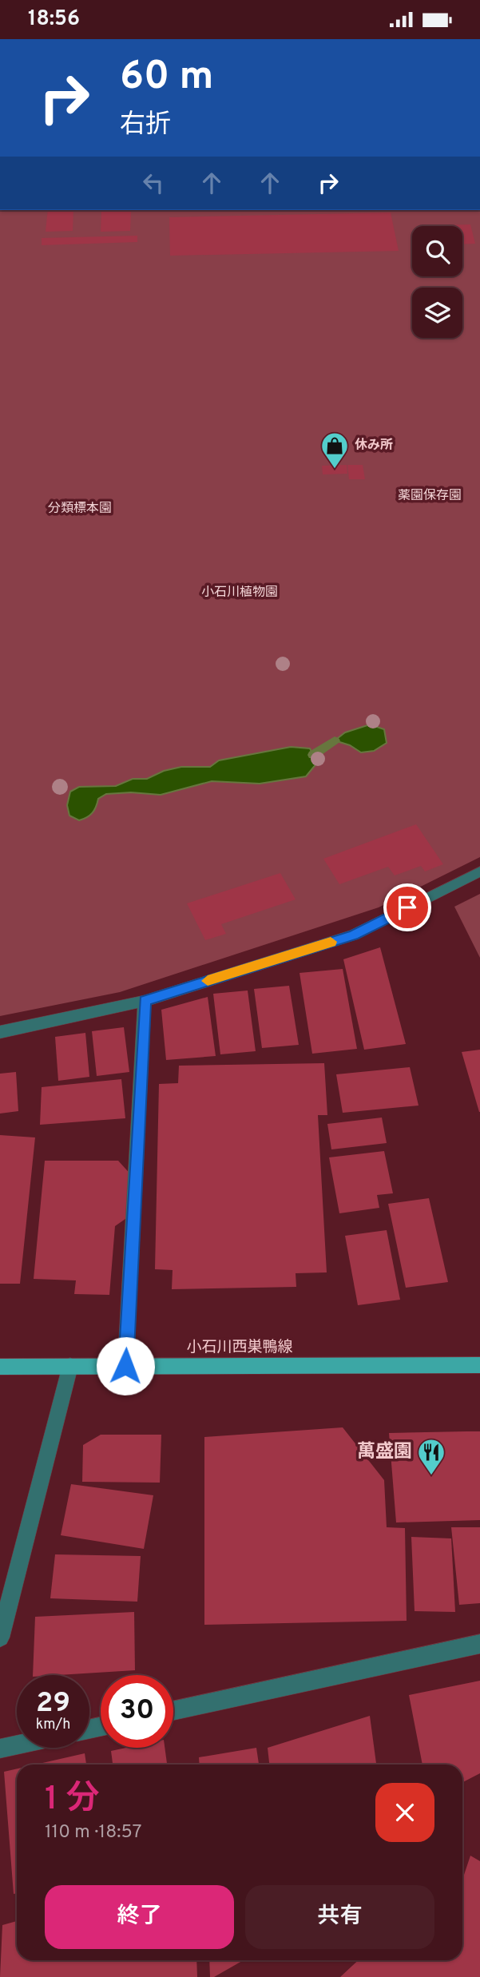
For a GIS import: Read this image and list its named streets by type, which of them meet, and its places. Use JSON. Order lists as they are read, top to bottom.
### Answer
{
  "streets": {
    "main road": ["小石川西巣鴨線"]
  },
  "parks": ["薬園保存園", "分類標本園", "小石川植物園"],
  "places": {
    "shop": ["休み所"],
    "restaurant": ["萬盛園"]
  },
  "page": {
    "status": "18:56",
    "turn": ["60 m", "右折"],
    "speed": "29 km/h",
    "limit": "30",
    "heading": ["1 分", "110 m · 18:57"],
    "buttons": ["終了", "共有"]
  }
}
